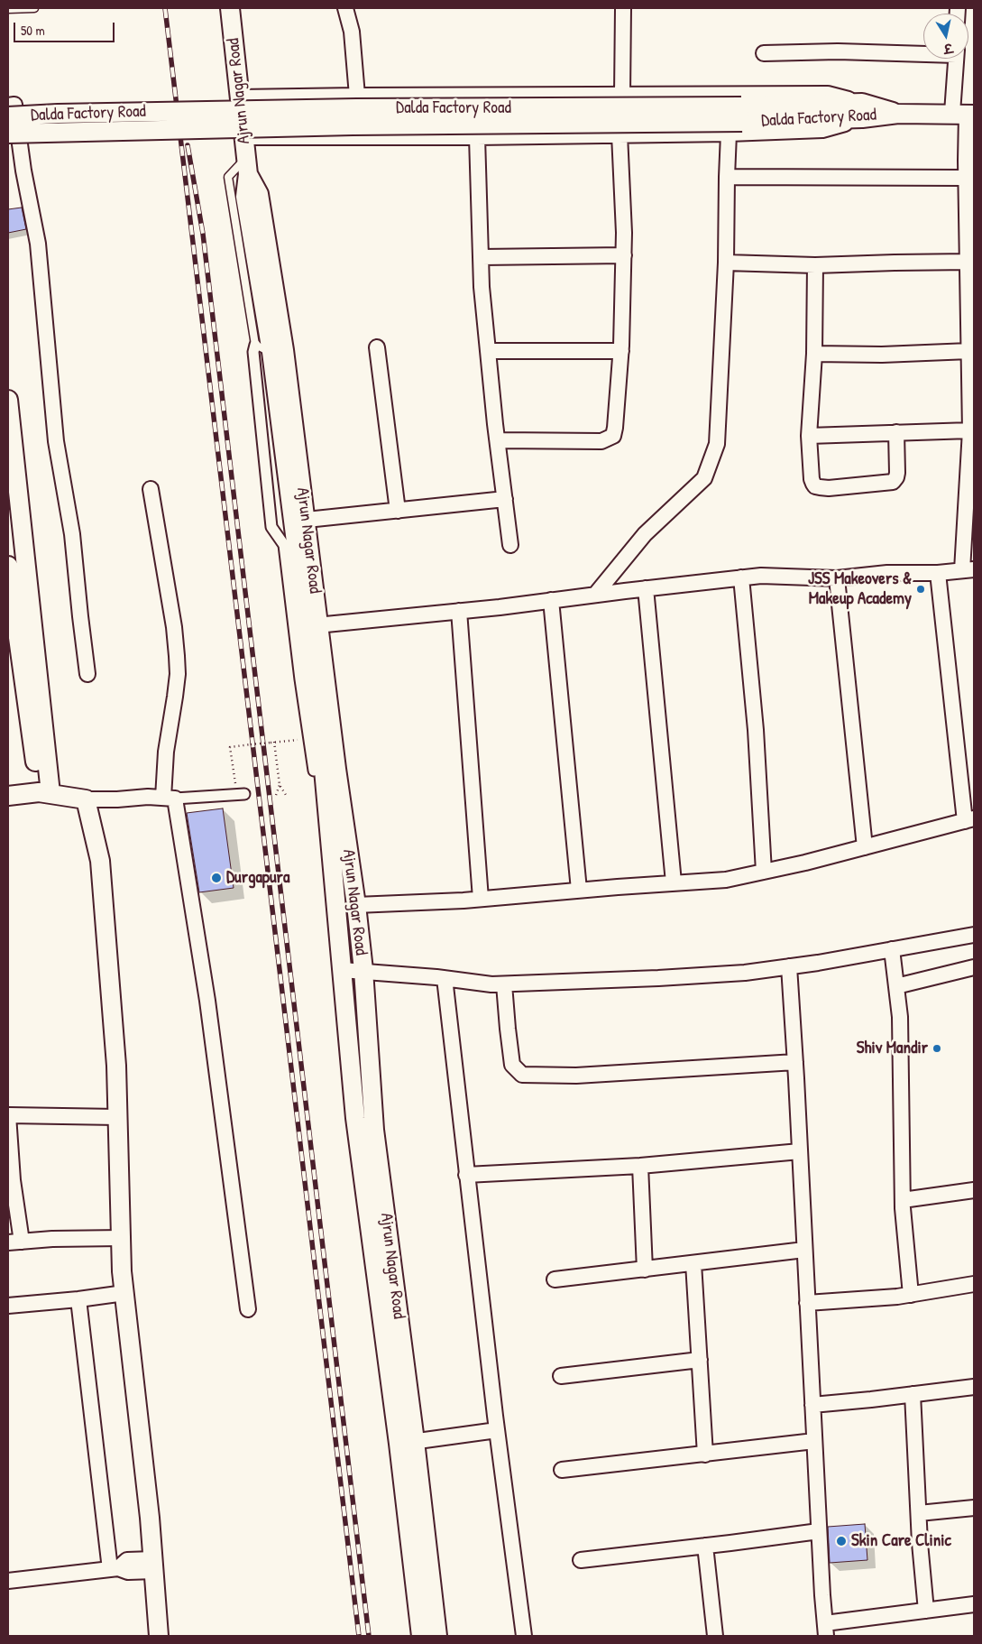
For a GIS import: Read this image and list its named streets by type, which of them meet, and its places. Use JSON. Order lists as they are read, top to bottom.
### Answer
{
  "streets": {
    "street": ["Ajrun Nagar Road", "Dalda Factory Road"]
  },
  "places": [
    "JSS Makeovers & Makeup Academy",
    "Durgapura",
    "Shiv Mandir",
    "Skin Care Clinic"
  ],
  "scale_bar": "50 m",
  "north": "bottom"
}
